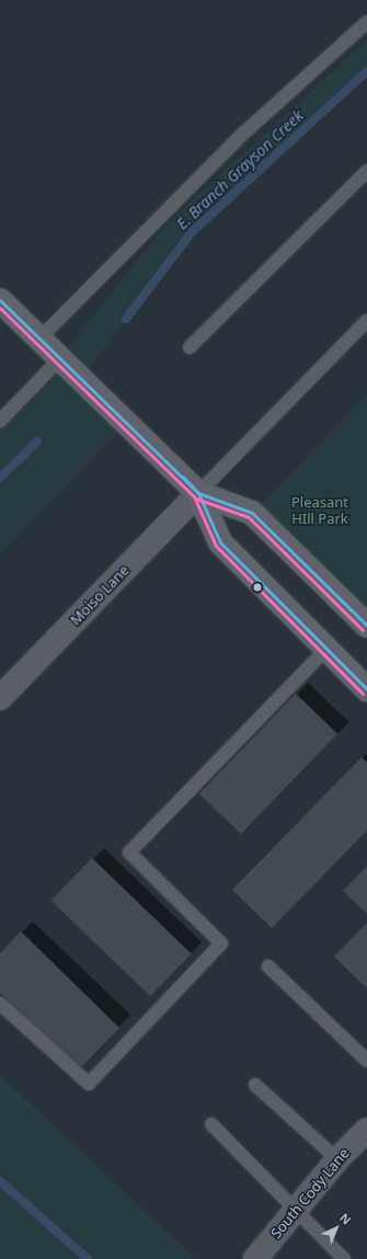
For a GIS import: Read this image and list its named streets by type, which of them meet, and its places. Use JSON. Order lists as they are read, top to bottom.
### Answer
{
  "streets": {
    "street": ["Moiso Lane", "South Cody Lane"]
  },
  "water": ["E. Branch Grayson Creek"],
  "parks": ["Pleasant HIll Park"],
  "north": "top right"
}
